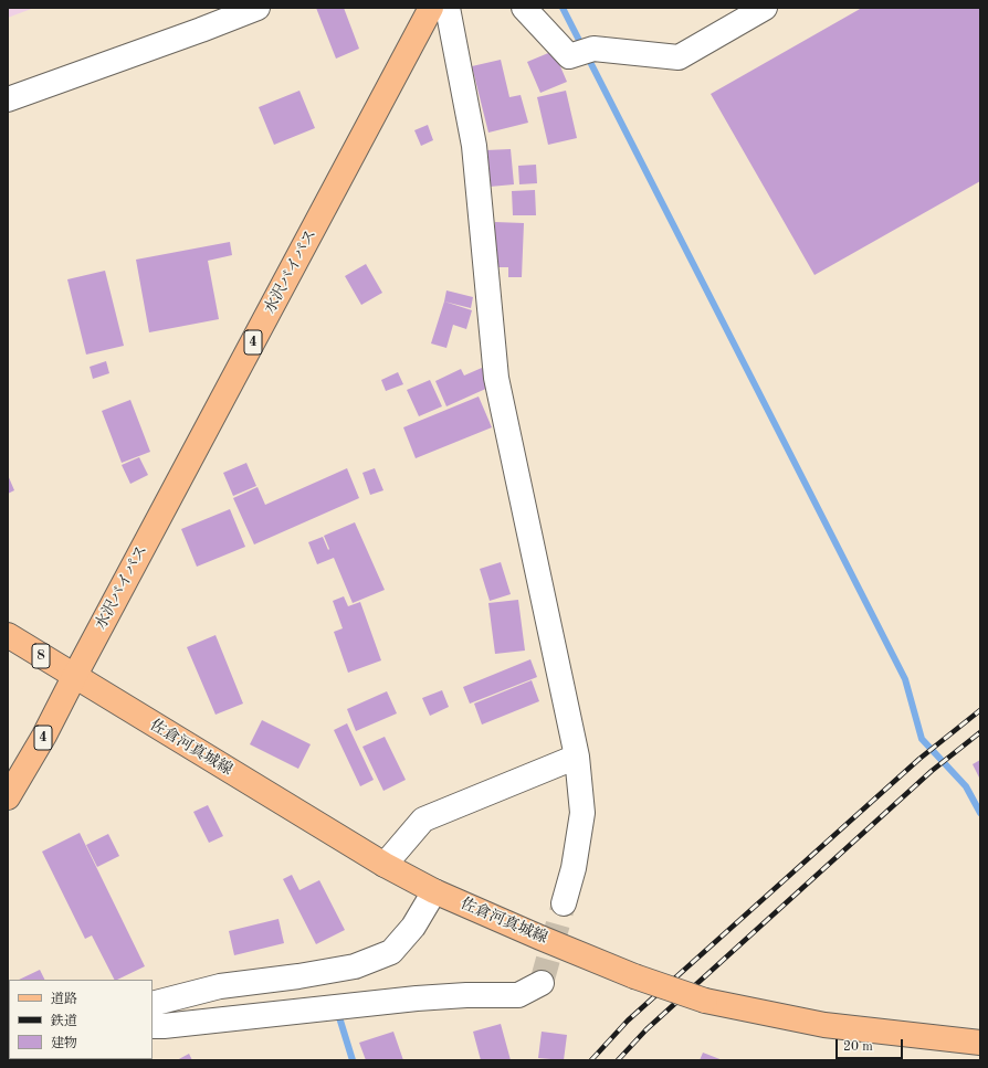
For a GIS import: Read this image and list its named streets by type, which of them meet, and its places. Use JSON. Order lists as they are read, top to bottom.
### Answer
{
  "streets": {
    "main road": [
      "水沢バイパス",
      "4",
      "8",
      "佐倉河真城線"
    ]
  },
  "crossings": [
    ["水沢バイパス", "4"],
    ["水沢バイパス", "8"],
    ["水沢バイパス", "佐倉河真城線"],
    ["4", "8"],
    ["4", "佐倉河真城線"],
    ["8", "佐倉河真城線"]
  ],
  "legend": ["道路", "鉄道", "建物"],
  "scale_bar": "20 m"
}
